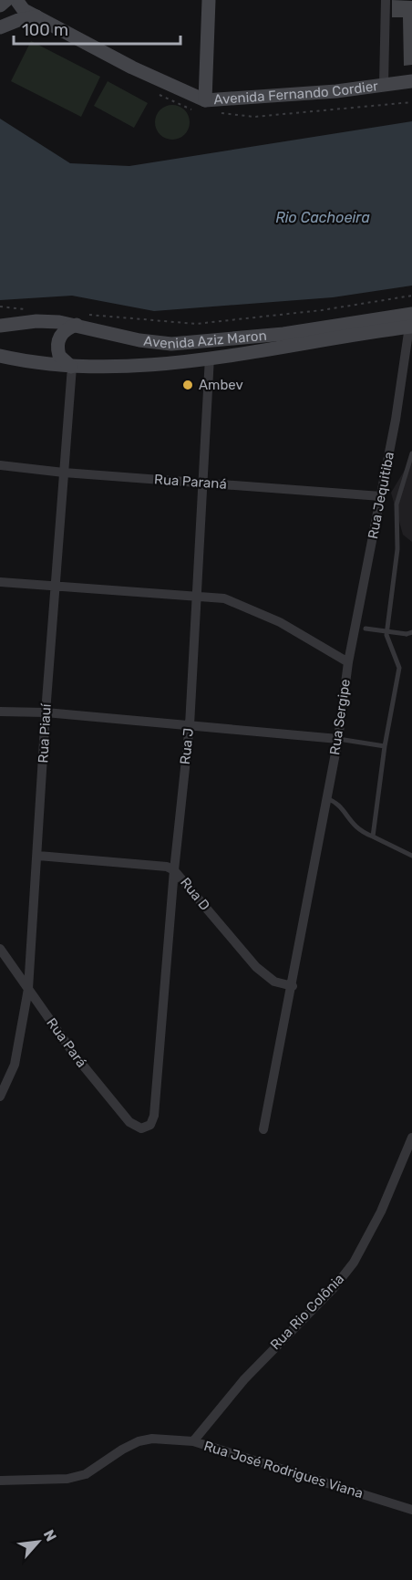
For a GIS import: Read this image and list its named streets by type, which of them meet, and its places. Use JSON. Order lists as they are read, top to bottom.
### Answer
{
  "streets": {
    "main road": ["Avenida Fernando Cordier", "Avenida Aziz Maron"],
    "street": [
      "Rua Paraná",
      "Rua Jequitiba",
      "Rua Sergipe",
      "Rua Piauí",
      "Rua J",
      "Rua D",
      "Rua Pará",
      "Rua Rio Colônia",
      "Rua José Rodrigues Viana"
    ]
  },
  "crossings": [
    ["Avenida Aziz Maron", "Rua Jequitiba"],
    ["Avenida Aziz Maron", "Rua Piauí"],
    ["Avenida Aziz Maron", "Rua J"],
    ["Rua Paraná", "Rua Jequitiba"],
    ["Rua Paraná", "Rua Piauí"],
    ["Rua Paraná", "Rua J"],
    ["Rua Jequitiba", "Rua Sergipe"],
    ["Rua Sergipe", "Rua Piauí"],
    ["Rua Sergipe", "Rua J"],
    ["Rua Sergipe", "Rua D"],
    ["Rua Piauí", "Rua D"],
    ["Rua Piauí", "Rua Pará"],
    ["Rua J", "Rua D"],
    ["Rua J", "Rua Pará"],
    ["Rua Rio Colônia", "Rua José Rodrigues Viana"]
  ],
  "water": ["Rio Cachoeira"],
  "places": ["Ambev"],
  "scale_bar": "100 m",
  "north": "top right"
}
